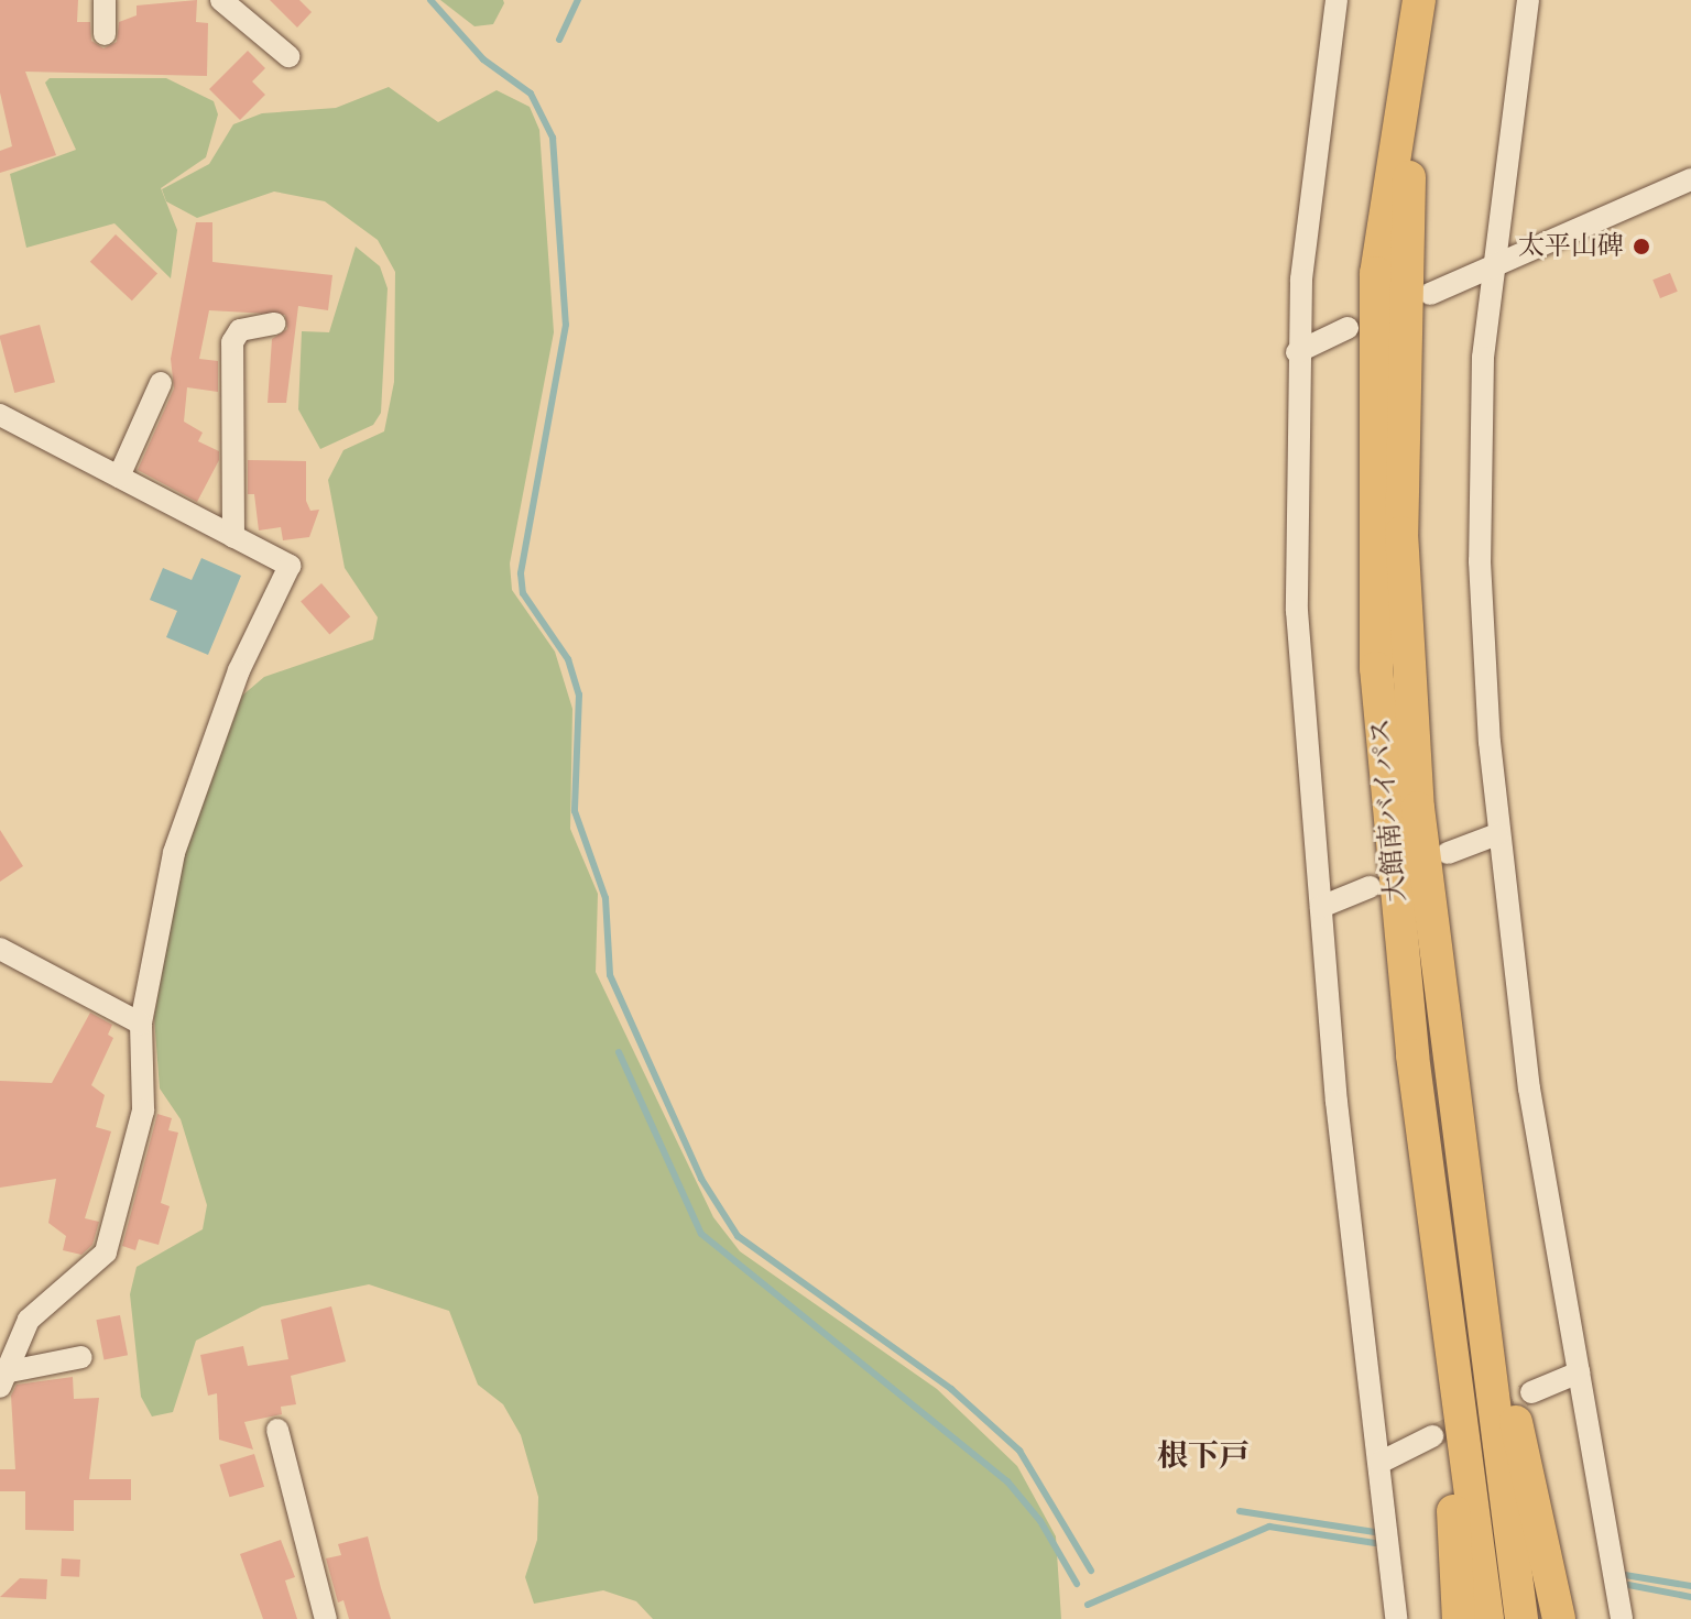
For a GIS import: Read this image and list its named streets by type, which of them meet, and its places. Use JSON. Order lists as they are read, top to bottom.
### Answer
{
  "streets": {
    "highway": ["大館南バイパス"]
  },
  "districts": ["根下戸"],
  "places": ["太平山碑"]
}
